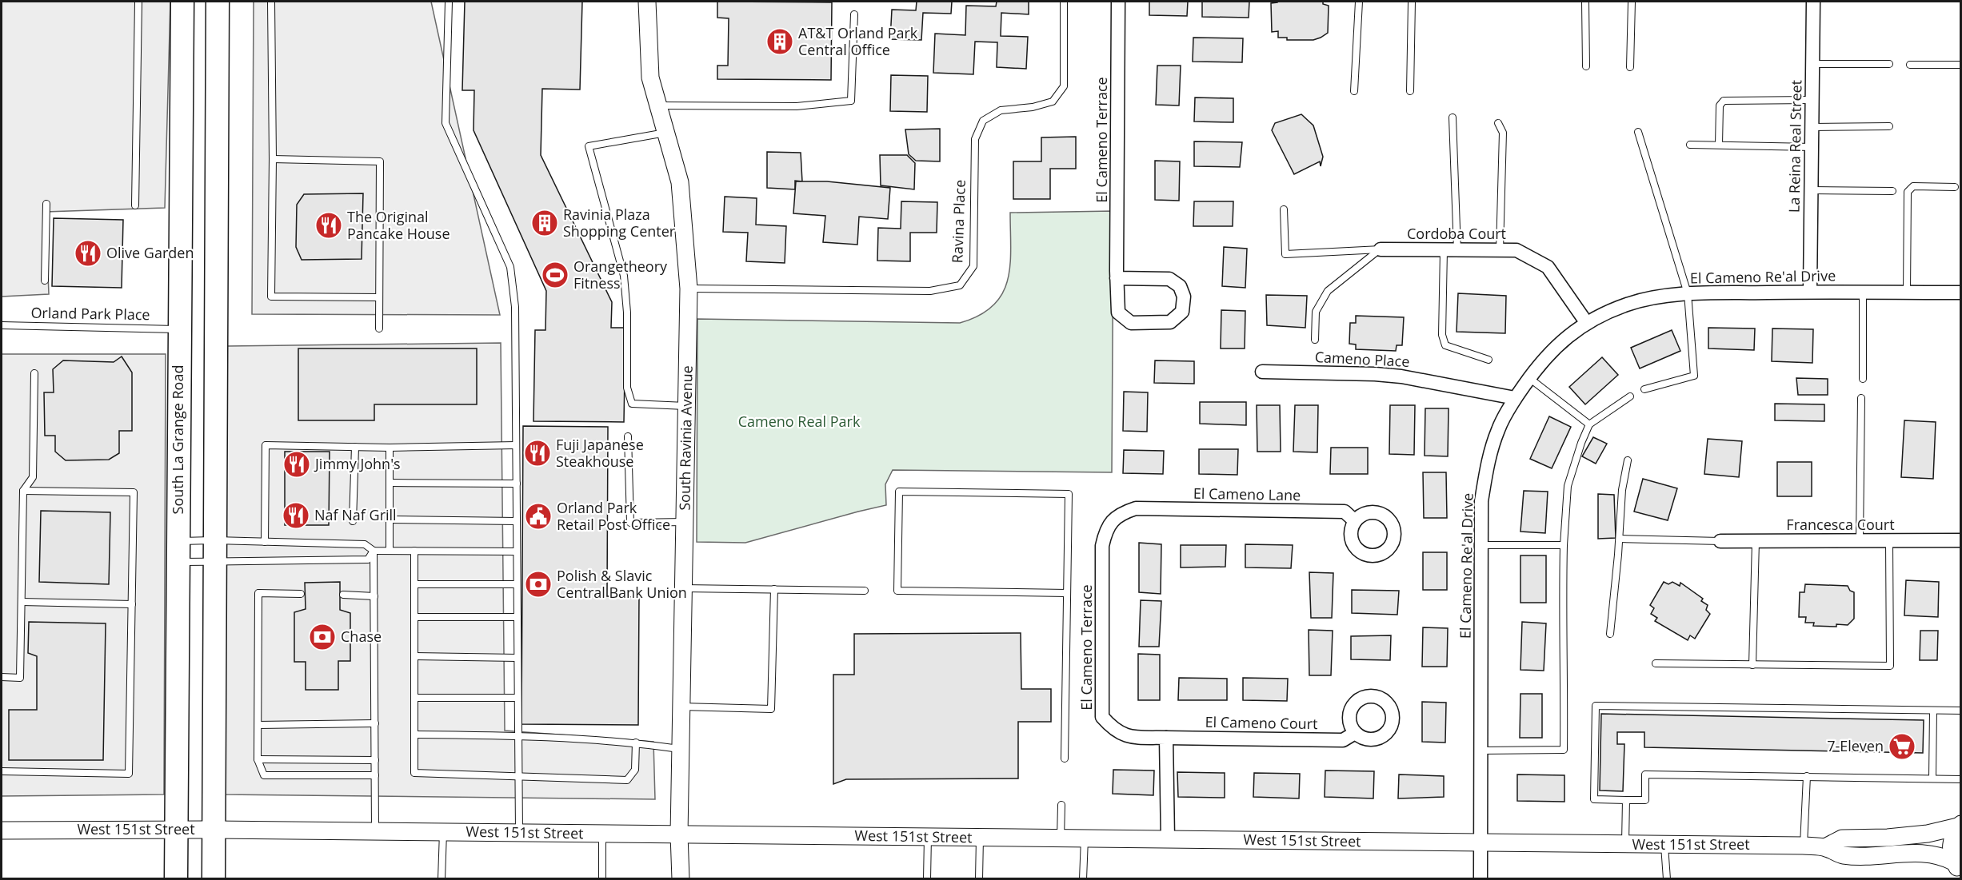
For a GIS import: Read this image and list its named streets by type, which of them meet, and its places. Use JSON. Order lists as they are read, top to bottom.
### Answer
{
  "streets": {
    "highway": ["South La Grange Road"],
    "street": [
      "El Cameno Terrace",
      "La Reina Real Street",
      "Cordoba Court",
      "El Cameno Re'al Drive",
      "Cameno Place",
      "South Ravinia Avenue",
      "El Cameno Lane",
      "Francesca Court",
      "El Cameno Court",
      "West 151st Street"
    ],
    "lane": ["Ravina Place", "Orland Park Place"]
  },
  "crossings": [
    ["El Cameno Terrace", "El Cameno Lane"],
    ["El Cameno Terrace", "El Cameno Court"],
    ["La Reina Real Street", "El Cameno Re'al Drive"],
    ["Ravina Place", "South Ravinia Avenue"],
    ["Cordoba Court", "El Cameno Re'al Drive"],
    ["El Cameno Re'al Drive", "Cameno Place"],
    ["El Cameno Re'al Drive", "West 151st Street"],
    ["Orland Park Place", "South La Grange Road"],
    ["South Ravinia Avenue", "West 151st Street"],
    ["South La Grange Road", "West 151st Street"]
  ],
  "parks": ["Cameno Real Park"],
  "places": {
    "building": ["AT&T Orland Park Central Office", "Ravinia Plaza Shopping Center"],
    "restaurant": [
      "The Original Pancake House",
      "Olive Garden",
      "Fuji Japanese Steakhouse",
      "Jimmy John's",
      "Naf Naf Grill"
    ],
    "sports": ["Orangetheory Fitness"],
    "public building": ["Orland Park Retail Post Office"],
    "bank": ["Polish & Slavic Central Bank Union", "Chase"],
    "supermarket": ["7-Eleven"]
  }
}
